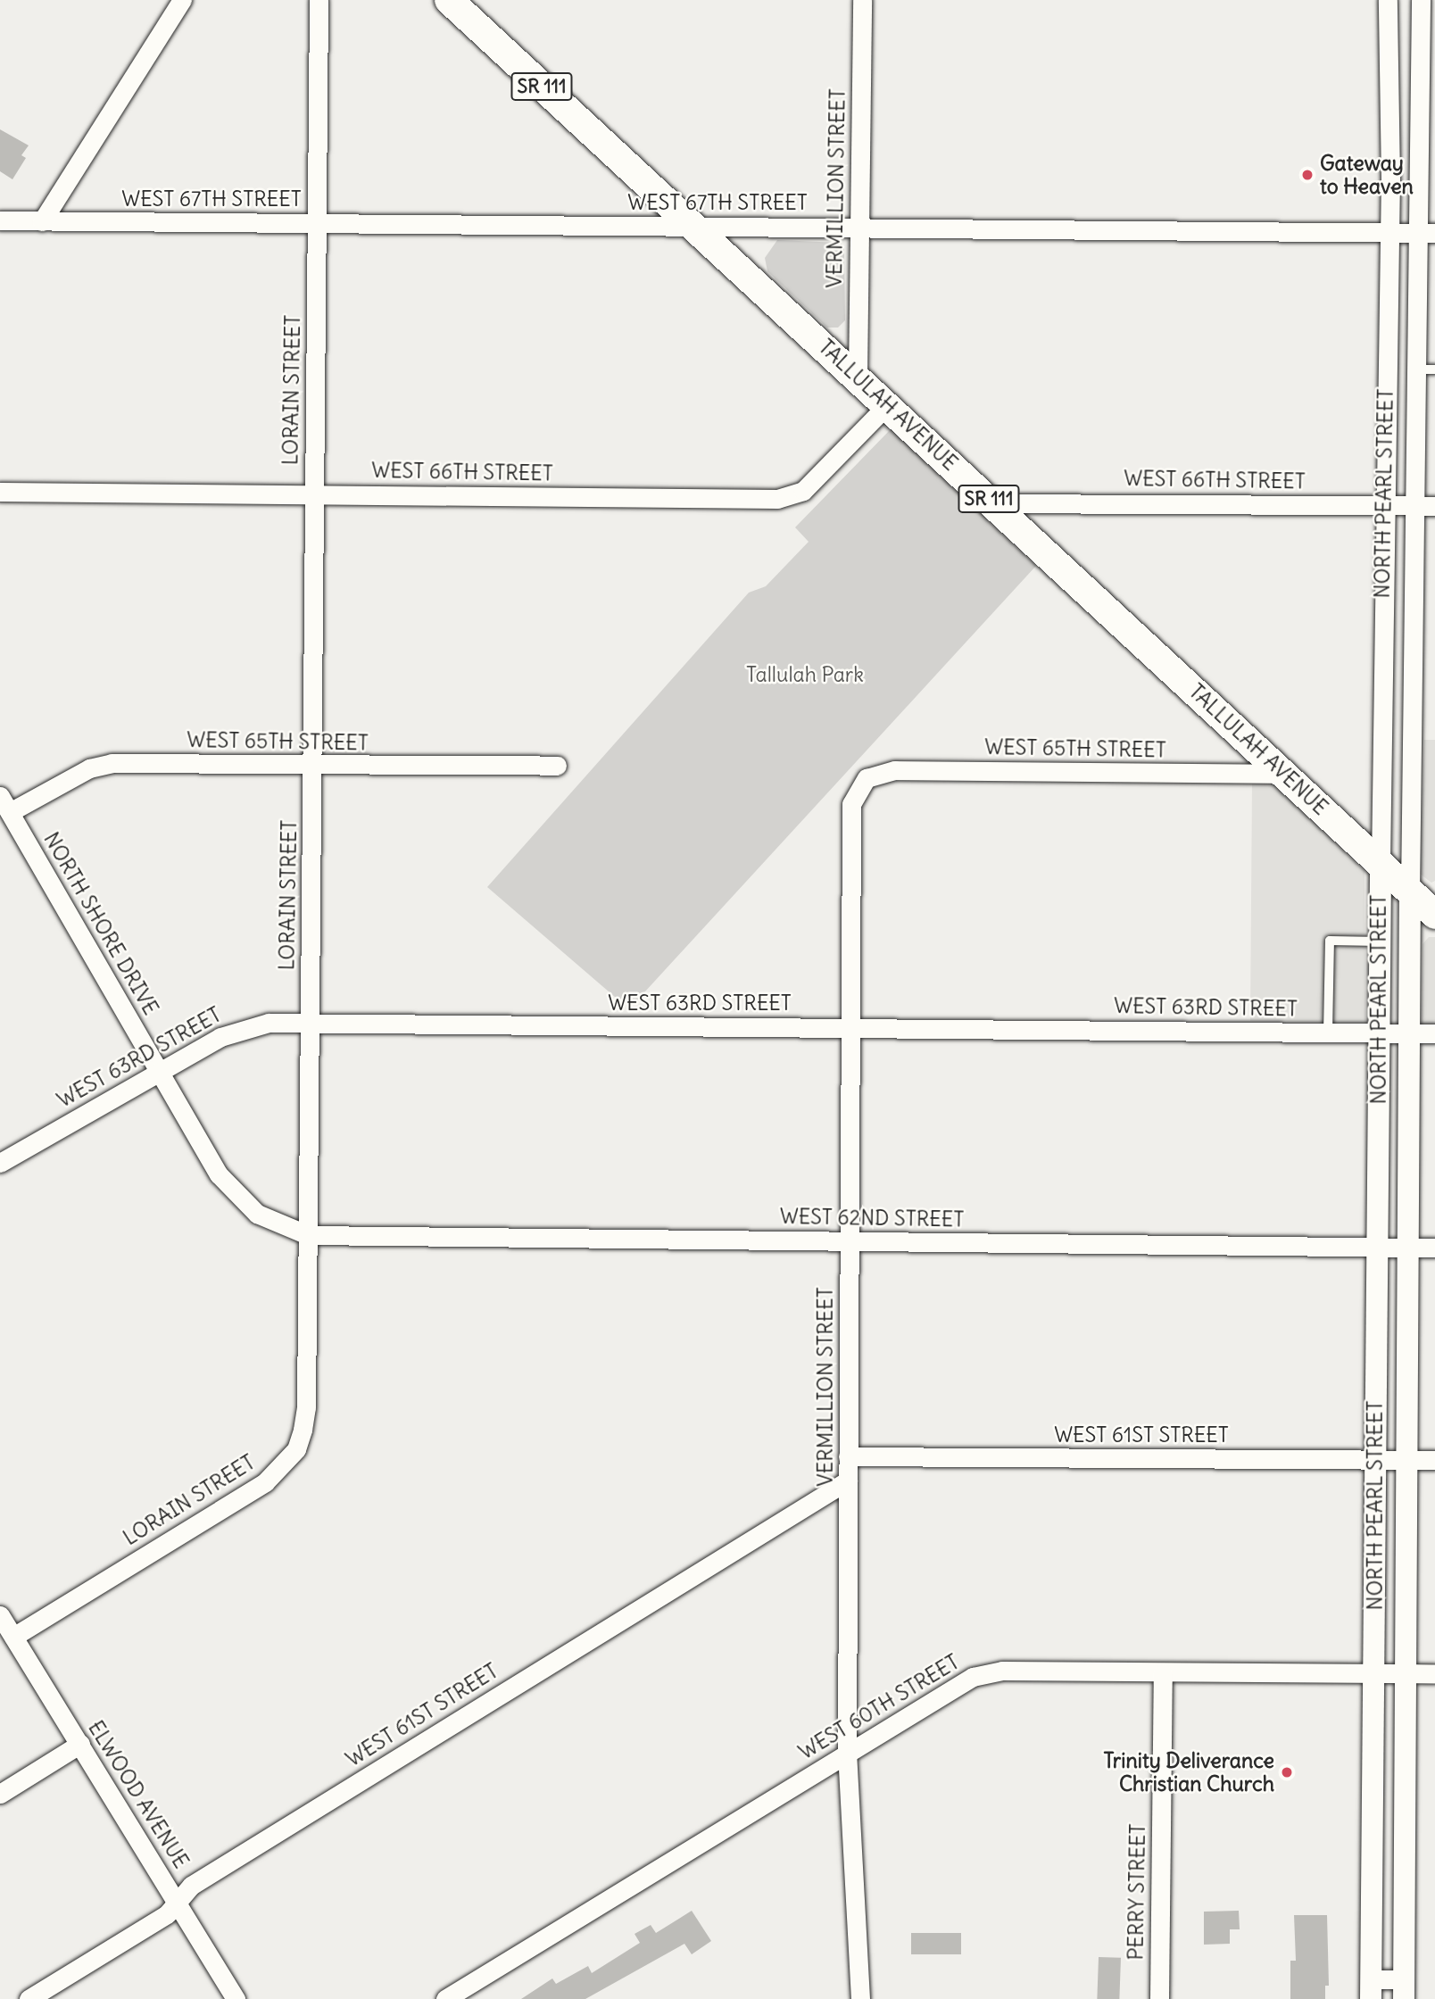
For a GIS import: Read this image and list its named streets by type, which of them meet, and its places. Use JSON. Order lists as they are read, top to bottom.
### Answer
{
  "streets": {
    "main road": ["SR 111", "TALLULAH AVENUE"],
    "street": [
      "VERMILLION STREET",
      "WEST 67TH STREET",
      "LORAIN STREET",
      "WEST 66TH STREET",
      "NORTH PEARL STREET",
      "WEST 65TH STREET",
      "NORTH SHORE DRIVE",
      "WEST 63RD STREET",
      "WEST 62ND STREET",
      "WEST 61ST STREET",
      "WEST 60TH STREET",
      "ELWOOD AVENUE",
      "PERRY STREET"
    ]
  },
  "crossings": [
    ["VERMILLION STREET", "WEST 67TH STREET"],
    ["VERMILLION STREET", "TALLULAH AVENUE"],
    ["VERMILLION STREET", "WEST 65TH STREET"],
    ["VERMILLION STREET", "WEST 63RD STREET"],
    ["VERMILLION STREET", "WEST 62ND STREET"],
    ["VERMILLION STREET", "WEST 61ST STREET"],
    ["VERMILLION STREET", "WEST 60TH STREET"],
    ["WEST 67TH STREET", "LORAIN STREET"],
    ["WEST 67TH STREET", "TALLULAH AVENUE"],
    ["WEST 67TH STREET", "NORTH PEARL STREET"],
    ["LORAIN STREET", "WEST 66TH STREET"],
    ["LORAIN STREET", "WEST 65TH STREET"],
    ["LORAIN STREET", "NORTH SHORE DRIVE"],
    ["LORAIN STREET", "WEST 63RD STREET"],
    ["LORAIN STREET", "WEST 62ND STREET"],
    ["LORAIN STREET", "ELWOOD AVENUE"],
    ["TALLULAH AVENUE", "WEST 66TH STREET"],
    ["TALLULAH AVENUE", "NORTH PEARL STREET"],
    ["TALLULAH AVENUE", "WEST 65TH STREET"],
    ["WEST 66TH STREET", "NORTH PEARL STREET"],
    ["NORTH PEARL STREET", "WEST 63RD STREET"],
    ["NORTH PEARL STREET", "WEST 62ND STREET"],
    ["NORTH PEARL STREET", "WEST 61ST STREET"],
    ["NORTH PEARL STREET", "WEST 60TH STREET"],
    ["WEST 65TH STREET", "NORTH SHORE DRIVE"],
    ["NORTH SHORE DRIVE", "WEST 63RD STREET"],
    ["NORTH SHORE DRIVE", "WEST 62ND STREET"],
    ["WEST 61ST STREET", "ELWOOD AVENUE"],
    ["WEST 60TH STREET", "PERRY STREET"]
  ],
  "parks": ["Tallulah Park"],
  "places": ["Gateway to Heaven", "Trinity Deliverance Christian Church"]
}
